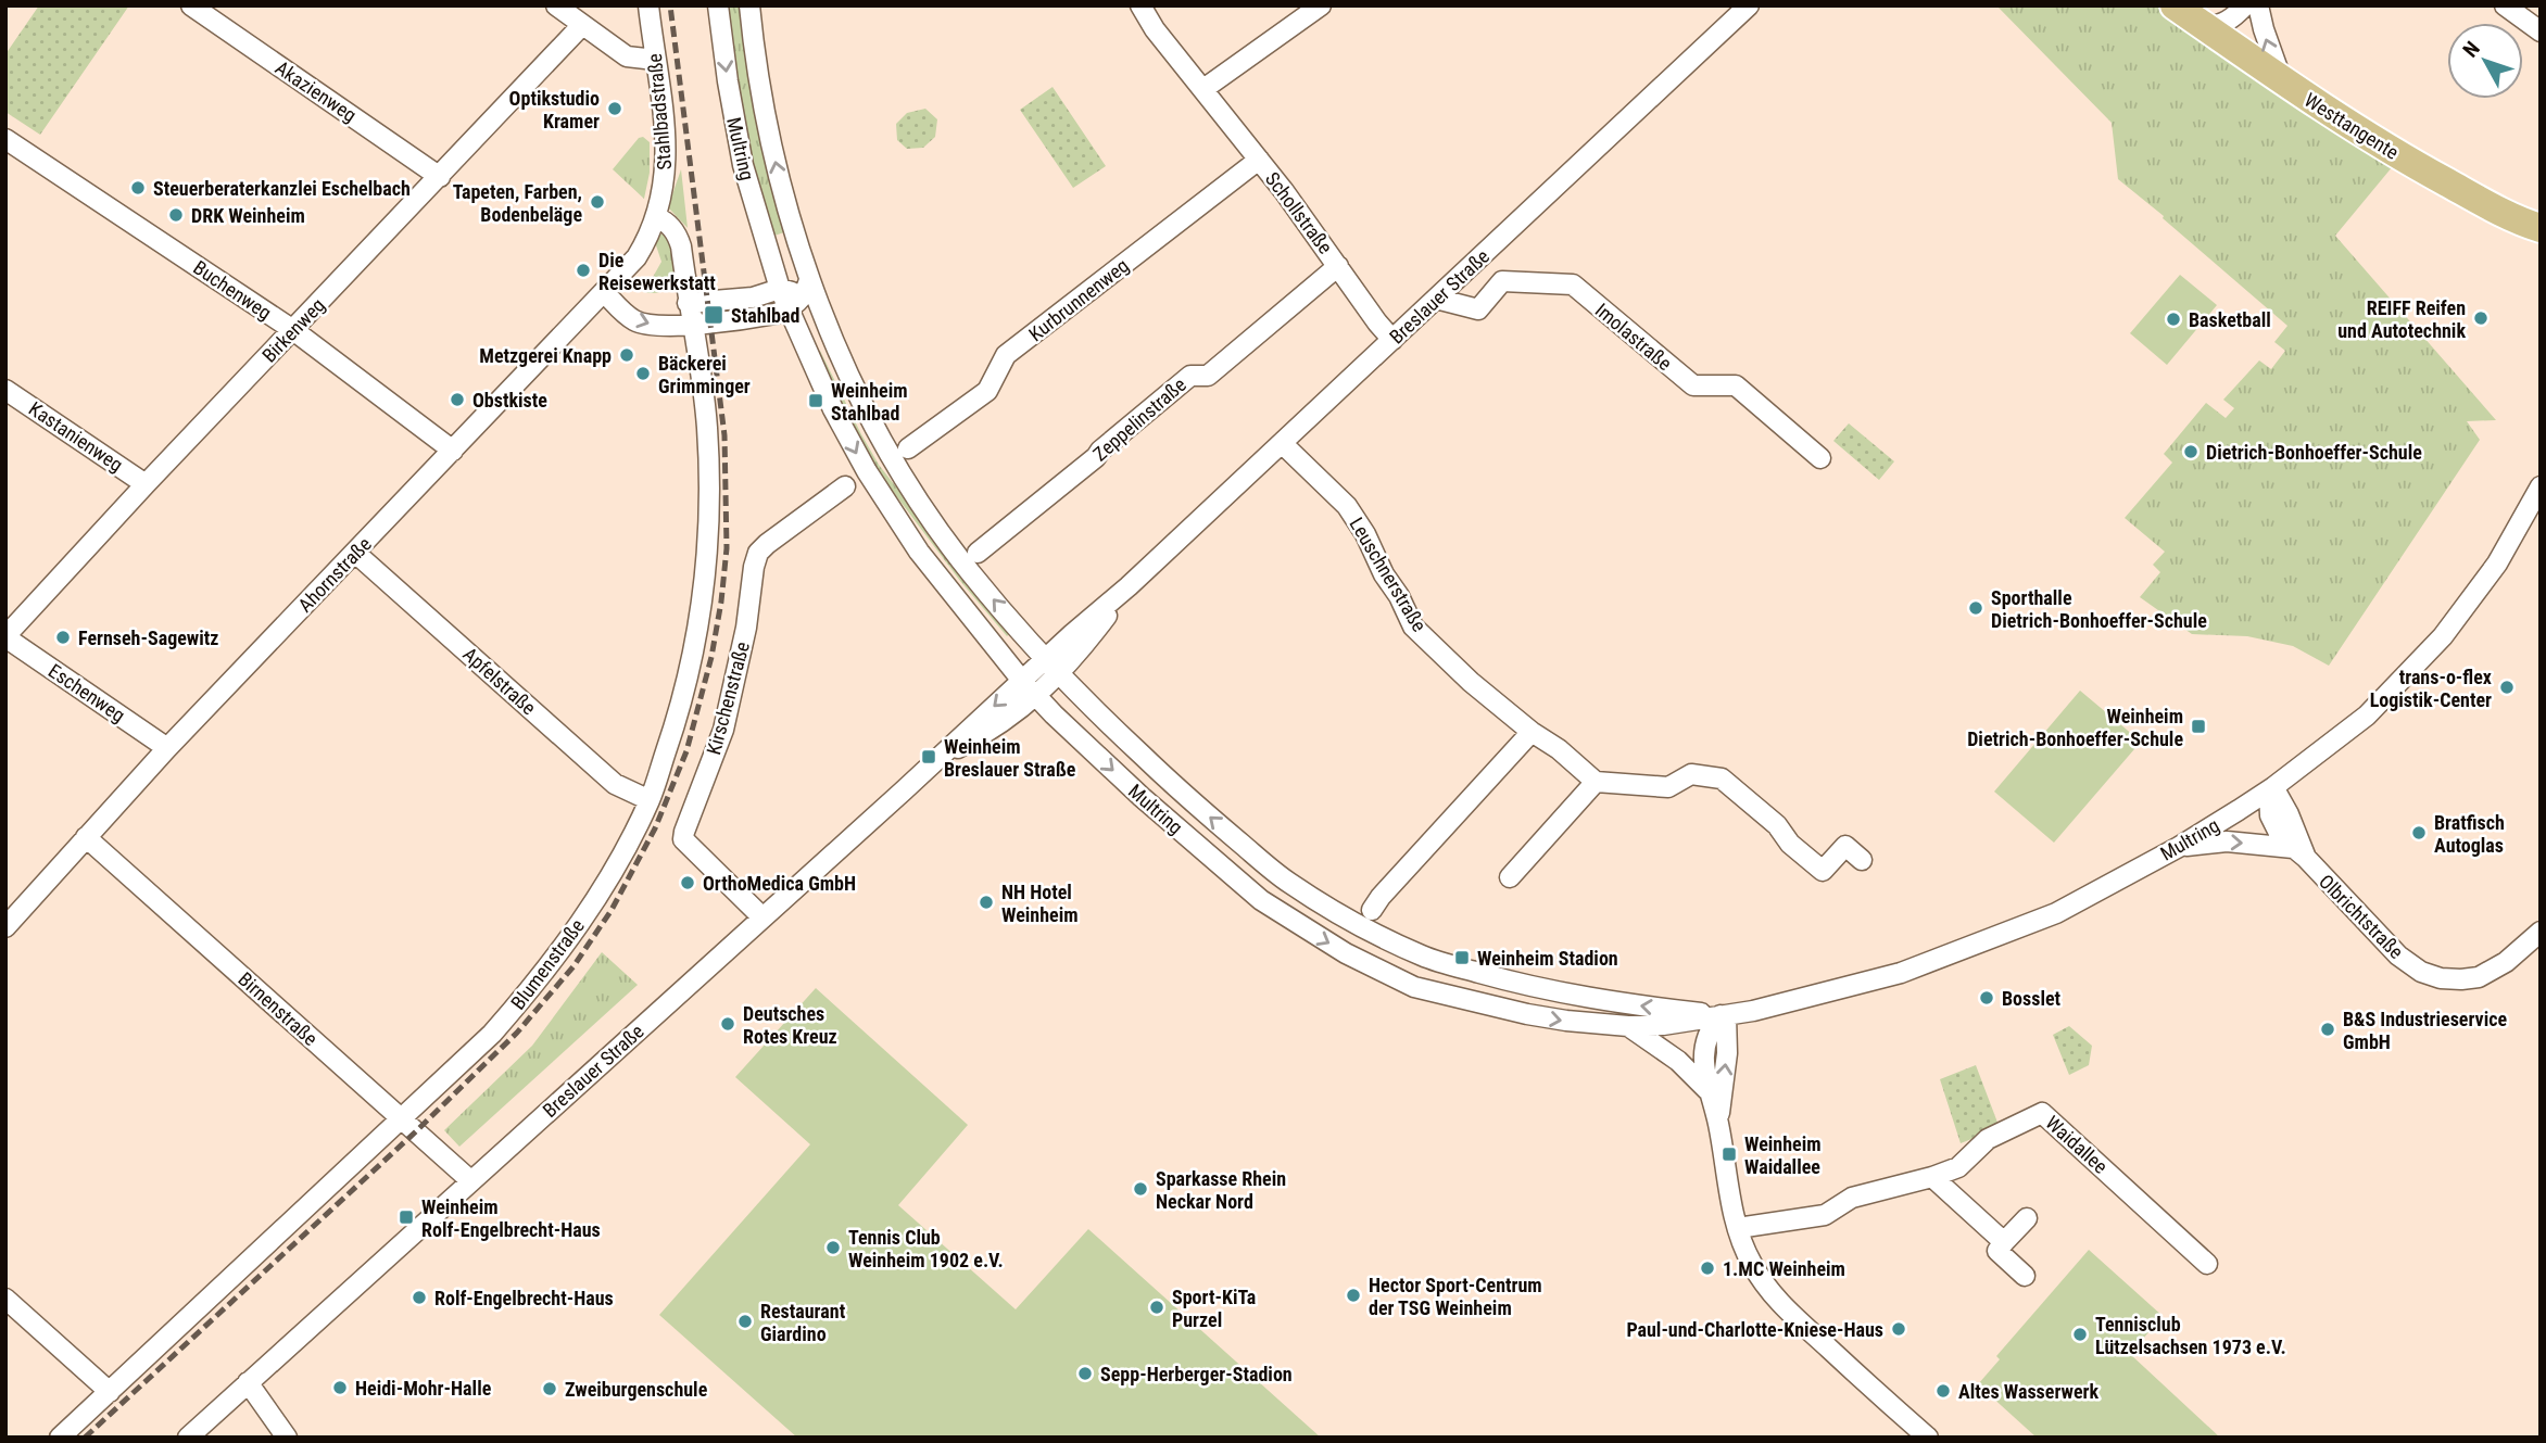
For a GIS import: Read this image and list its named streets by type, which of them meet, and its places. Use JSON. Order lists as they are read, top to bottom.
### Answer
{
  "streets": {
    "main road": ["Westtangente"],
    "street": [
      "Akazienweg",
      "Stahlbadstraße",
      "Multring",
      "Schollstraße",
      "Buchenweg",
      "Breslauer Straße",
      "Kurbrunnenweg",
      "Birkenweg",
      "Imolastraße",
      "Zeppelinstraße",
      "Kastanienweg",
      "Ahornstraße",
      "Leuschnerstraße",
      "Apfelstraße",
      "Eschenweg",
      "Kirschenstraße",
      "Olbrichtstraße",
      "Blumenstraße",
      "Birnenstraße",
      "Waidallee"
    ]
  },
  "crossings": [
    ["Akazienweg", "Birkenweg"],
    ["Stahlbadstraße", "Ahornstraße"],
    ["Stahlbadstraße", "Blumenstraße"],
    ["Multring", "Breslauer Straße"],
    ["Multring", "Olbrichtstraße"],
    ["Schollstraße", "Breslauer Straße"],
    ["Schollstraße", "Kurbrunnenweg"],
    ["Schollstraße", "Zeppelinstraße"],
    ["Buchenweg", "Birkenweg"],
    ["Buchenweg", "Ahornstraße"],
    ["Breslauer Straße", "Imolastraße"],
    ["Breslauer Straße", "Leuschnerstraße"],
    ["Breslauer Straße", "Kirschenstraße"],
    ["Breslauer Straße", "Birnenstraße"],
    ["Birkenweg", "Kastanienweg"],
    ["Birkenweg", "Eschenweg"],
    ["Ahornstraße", "Apfelstraße"],
    ["Ahornstraße", "Eschenweg"],
    ["Ahornstraße", "Blumenstraße"],
    ["Ahornstraße", "Birnenstraße"],
    ["Apfelstraße", "Blumenstraße"],
    ["Blumenstraße", "Birnenstraße"]
  ],
  "places": {
    "other": [
      "Optikstudio Kramer",
      "Steuerberaterkanzlei Eschelbach",
      "Tapeten, Farben, Bodenbeläge",
      "DRK Weinheim",
      "Die Reisewerkstatt",
      "REIFF Reifen und Autotechnik",
      "Basketball",
      "Metzgerei Knapp",
      "Bäckerei Grimminger",
      "Obstkiste",
      "Dietrich-Bonhoeffer-Schule",
      "Sporthalle Dietrich-Bonhoeffer-Schule",
      "Fernseh-Sagewitz",
      "trans-o-flex Logistik-Center",
      "Bratfisch Autoglas",
      "OrthoMedica GmbH",
      "NH Hotel Weinheim",
      "Bosslet",
      "Deutsches Rotes Kreuz",
      "B&S Industrieservice GmbH",
      "Sparkasse Rhein Neckar Nord",
      "Tennis Club Weinheim 1902 e.V.",
      "1.MC Weinheim",
      "Hector Sport-Centrum der TSG Weinheim",
      "Rolf-Engelbrecht-Haus",
      "Sport-KiTa Purzel",
      "Restaurant Giardino",
      "Paul-und-Charlotte-Kniese-Haus",
      "Tennisclub Lützelsachsen 1973 e.V.",
      "Sepp-Herberger-Stadion",
      "Heidi-Mohr-Halle",
      "Zweiburgenschule",
      "Altes Wasserwerk"
    ],
    "transit": [
      "Stahlbad",
      "Weinheim Stahlbad",
      "Weinheim Dietrich-Bonhoeffer-Schule",
      "Weinheim Breslauer Straße",
      "Weinheim Stadion",
      "Weinheim Waidallee",
      "Weinheim Rolf-Engelbrecht-Haus"
    ]
  },
  "north": "top left"
}
